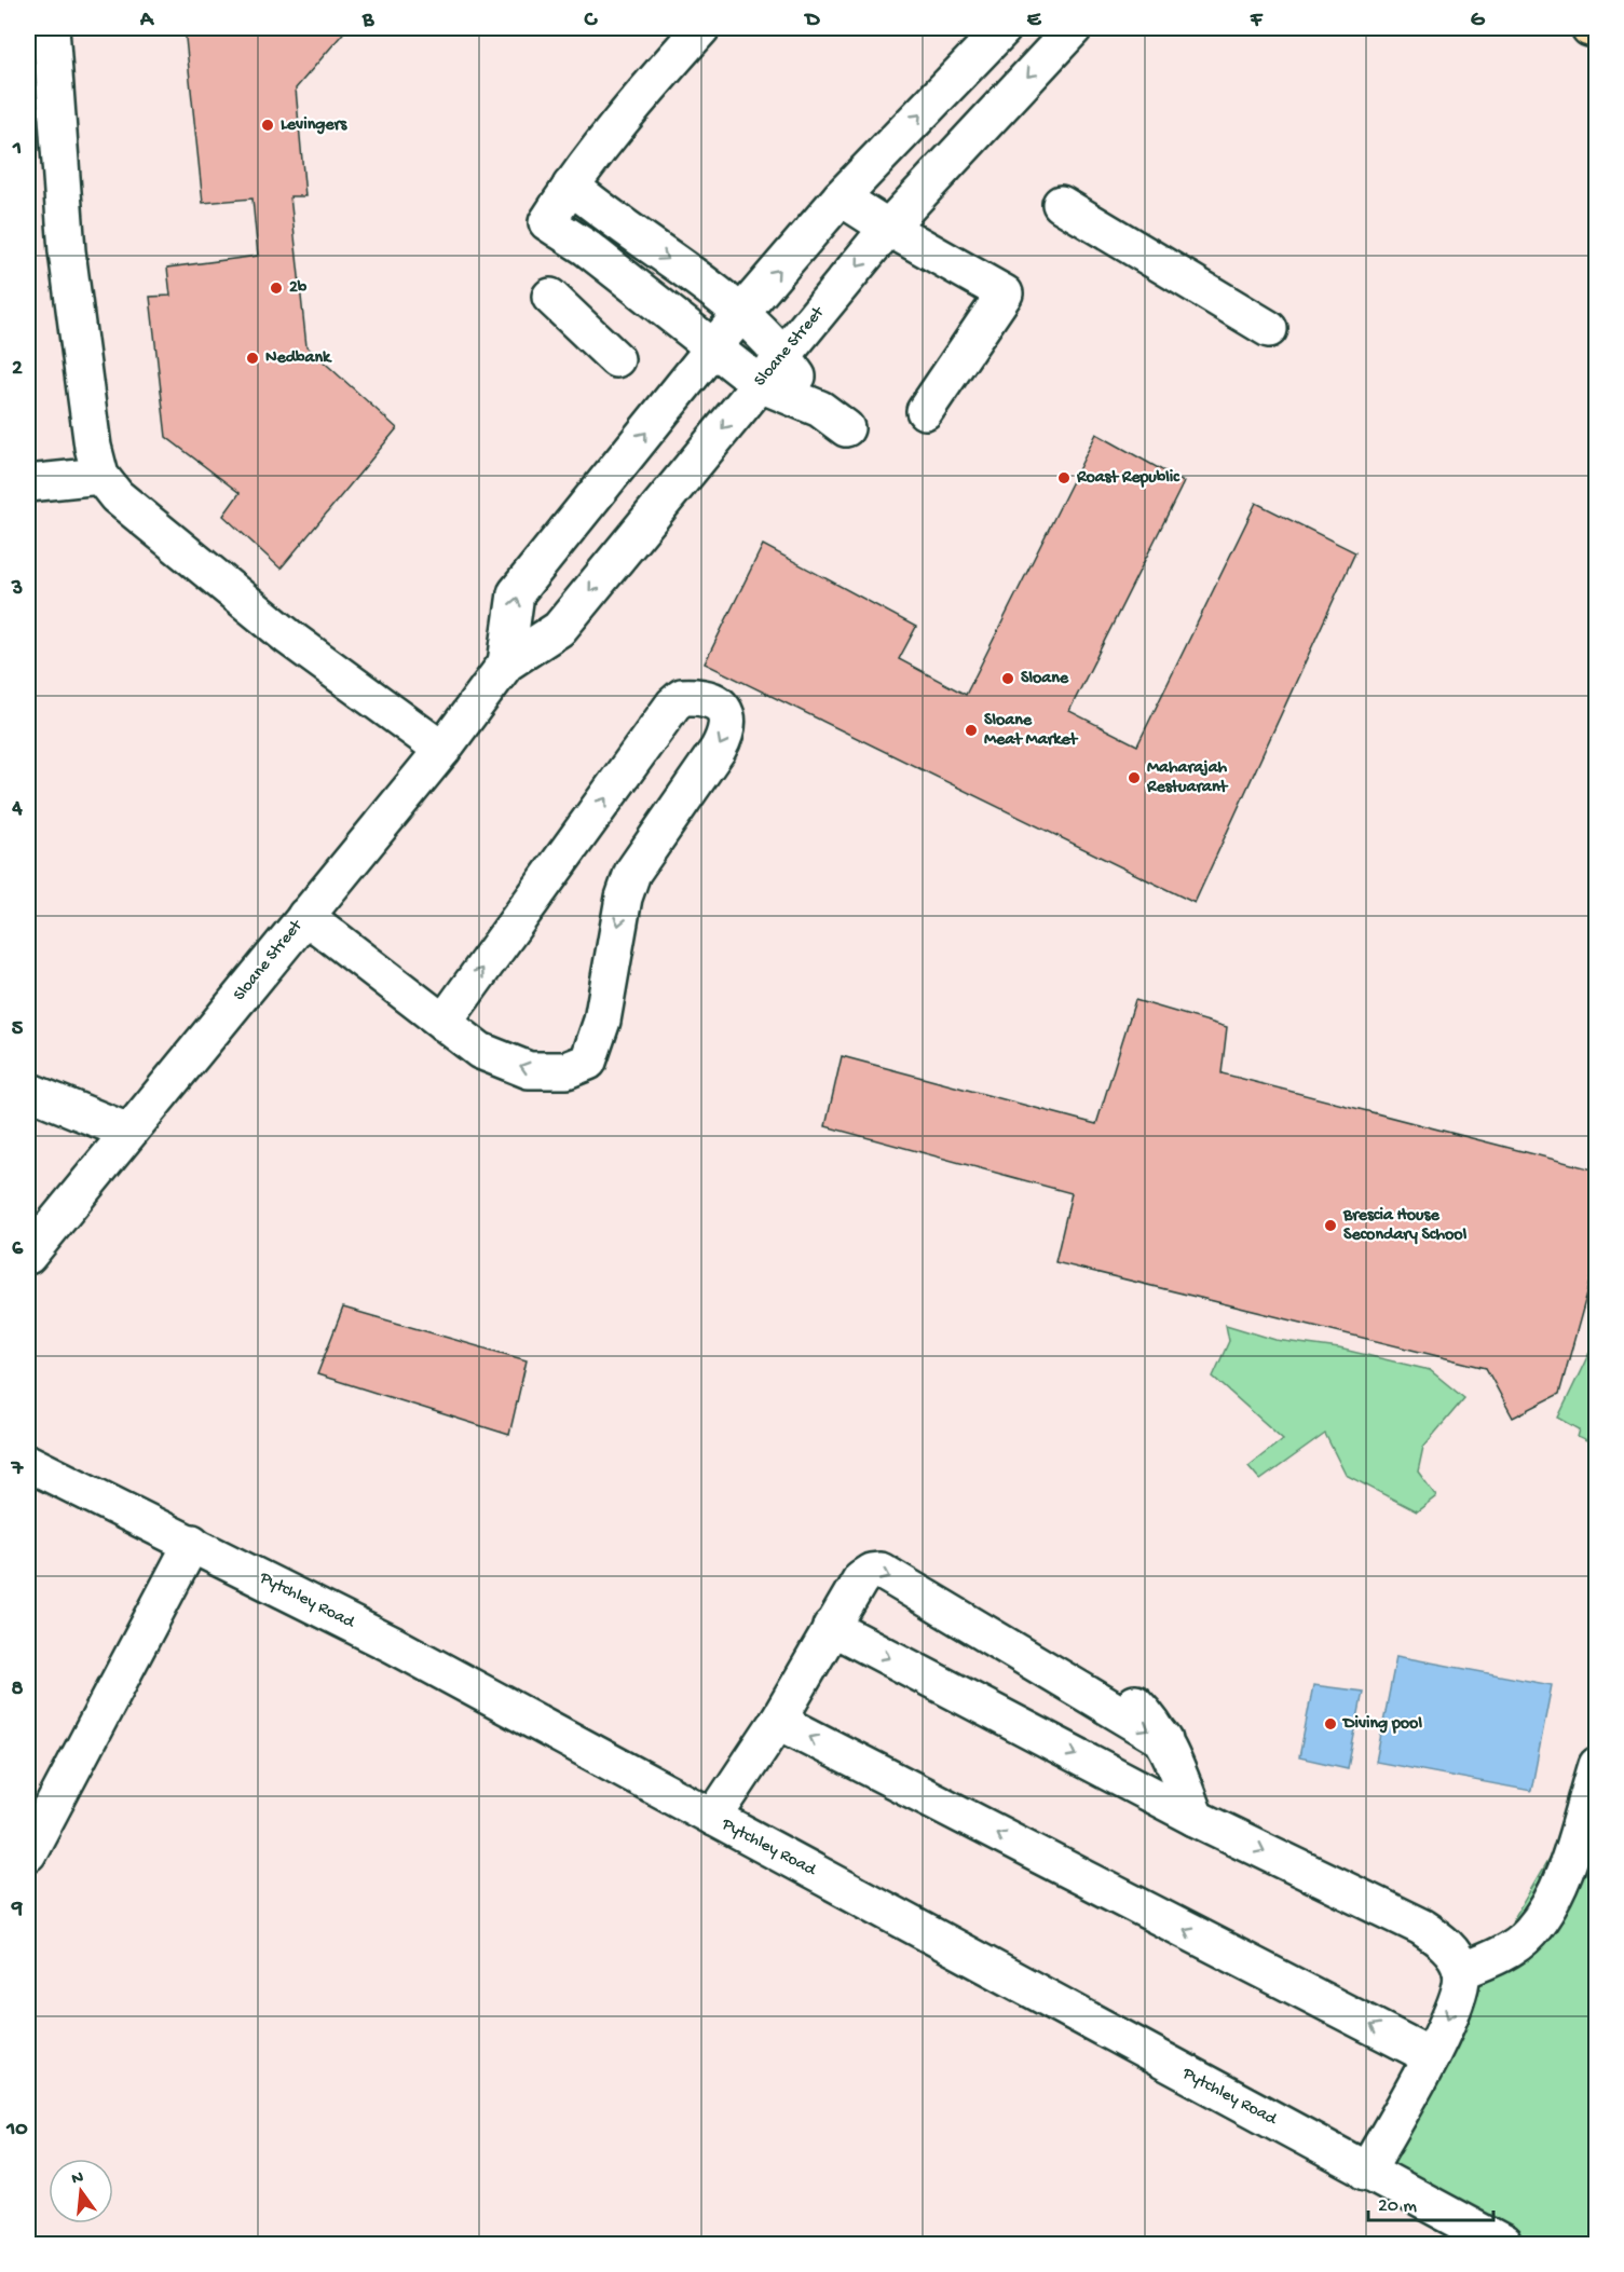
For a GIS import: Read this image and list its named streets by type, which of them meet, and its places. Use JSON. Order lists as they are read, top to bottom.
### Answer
{
  "streets": {
    "street": ["Sloane Street", "Pytchley Road"]
  },
  "places": [
    "Levingers",
    "2b",
    "Nedbank",
    "Roast Republic",
    "Sloane",
    "Sloane Meat Market",
    "Maharajah Restuarant",
    "Brescia House Secondary School",
    "Diving pool"
  ],
  "scale_bar": "20 m",
  "north": "top",
  "grid": {
    "columns": [
      "A",
      "B",
      "C",
      "D",
      "E",
      "F",
      "G"
    ],
    "rows": [
      "1",
      "2",
      "3",
      "4",
      "5",
      "6",
      "7",
      "8",
      "9",
      "10"
    ]
  }
}
